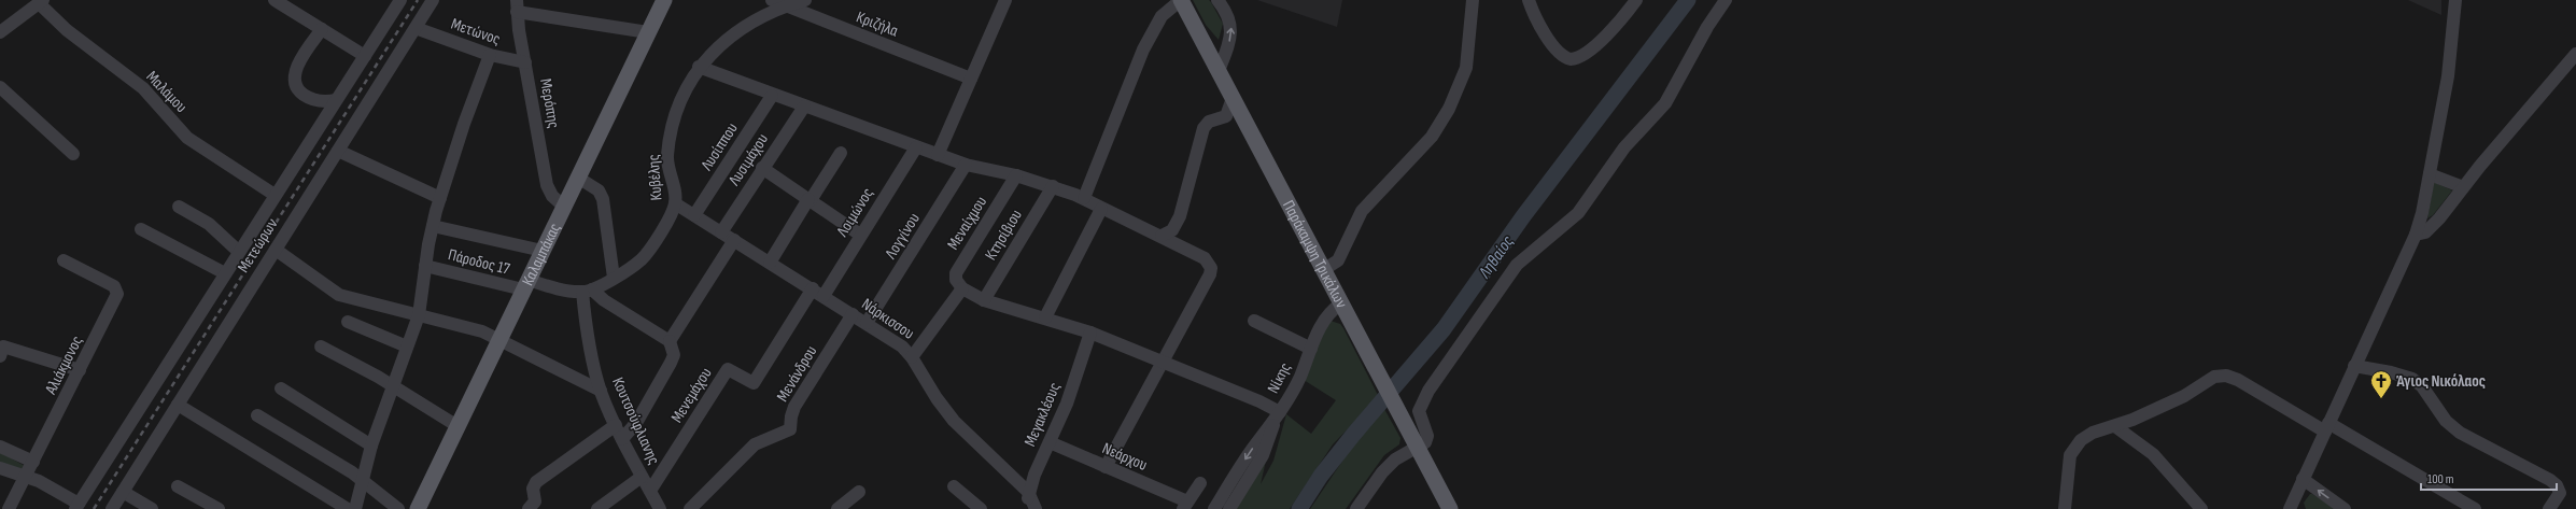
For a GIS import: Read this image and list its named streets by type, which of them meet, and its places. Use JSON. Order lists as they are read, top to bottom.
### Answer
{
  "streets": {
    "main road": ["Καλαμπάκας", "Παράκαμψη Τρικάλων"],
    "street": [
      "Κριζήλα",
      "Μετώνος",
      "Μαλάμου",
      "Μερόπης",
      "Λυσίππου",
      "Λυσιμάχου",
      "Κυβέλης",
      "Λοιμώνος",
      "Μεναίχμου",
      "Κτησίβιου",
      "Λογγίνου",
      "Μετεώρων",
      "Πάροδος 17",
      "Νάρκισσου",
      "Αλιάκμονος",
      "Μενάνδρου",
      "Νίκης",
      "Μενεμάχου",
      "Μεγακλέους",
      "Κουτσούφλιανης",
      "Νεάρχου"
    ]
  },
  "crossings": [
    ["Κριζήλα", "Κυβέλης"],
    ["Μετώνος", "Μερόπης"],
    ["Μετώνος", "Μετεώρων"],
    ["Μερόπης", "Καλαμπάκας"],
    ["Λυσίππου", "Νάρκισσου"],
    ["Λυσιμάχου", "Νάρκισσου"],
    ["Κυβέλης", "Νάρκισσου"],
    ["Κυβέλης", "Κουτσούφλιανης"],
    ["Λοιμώνος", "Νάρκισσου"],
    ["Λοιμώνος", "Μενεμάχου"],
    ["Λογγίνου", "Νάρκισσου"],
    ["Καλαμπάκας", "Πάροδος 17"],
    ["Παράκαμψη Τρικάλων", "Νίκης"],
    ["Νάρκισσου", "Μενάνδρου"],
    ["Νάρκισσου", "Μενεμάχου"],
    ["Νάρκισσου", "Μεγακλέους"],
    ["Μενεμάχου", "Κουτσούφλιανης"],
    ["Μεγακλέους", "Νεάρχου"]
  ],
  "water": ["Ληθαίος"],
  "places": {
    "church": ["Άγιος Νικόλαος"]
  },
  "scale_bar": "100 m"
}
